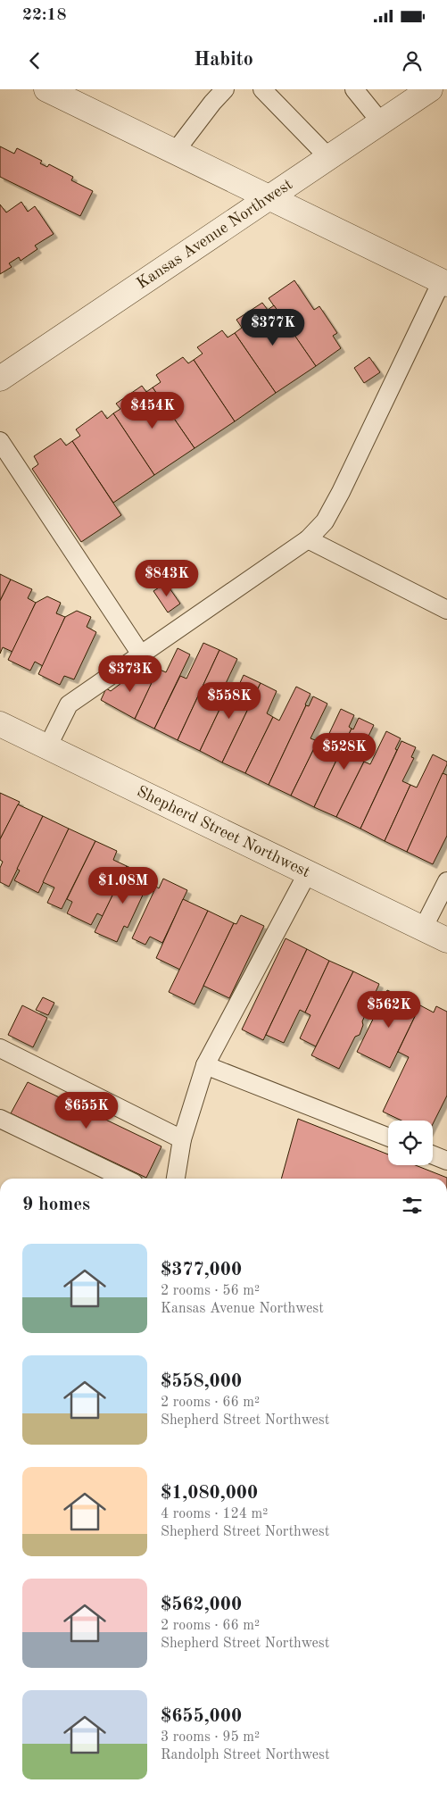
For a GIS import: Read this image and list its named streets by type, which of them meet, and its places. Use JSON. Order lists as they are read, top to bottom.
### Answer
{
  "streets": {
    "street": ["Kansas Avenue Northwest", "Shepherd Street Northwest"]
  },
  "page": {
    "status": "22:18",
    "header": "Habito",
    "price": [
      "$377K",
      "$454K",
      "$843K",
      "$373K",
      "$558K",
      "$528K",
      "$1.08M",
      "$562K",
      "$655K"
    ],
    "heading": "9 homes",
    "list": [
      {
        "name": "$377,000",
        "note": "2 rooms · 56 m² · Kansas Avenue Northwest"
      },
      {
        "name": "$558,000",
        "note": "2 rooms · 66 m² · Shepherd Street Northwest"
      },
      {
        "name": "$1,080,000",
        "note": "4 rooms · 124 m² · Shepherd Street Northwest"
      },
      {
        "name": "$562,000",
        "note": "2 rooms · 66 m² · Shepherd Street Northwest"
      },
      {
        "name": "$655,000",
        "note": "3 rooms · 95 m² · Randolph Street Northwest"
      }
    ]
  }
}
